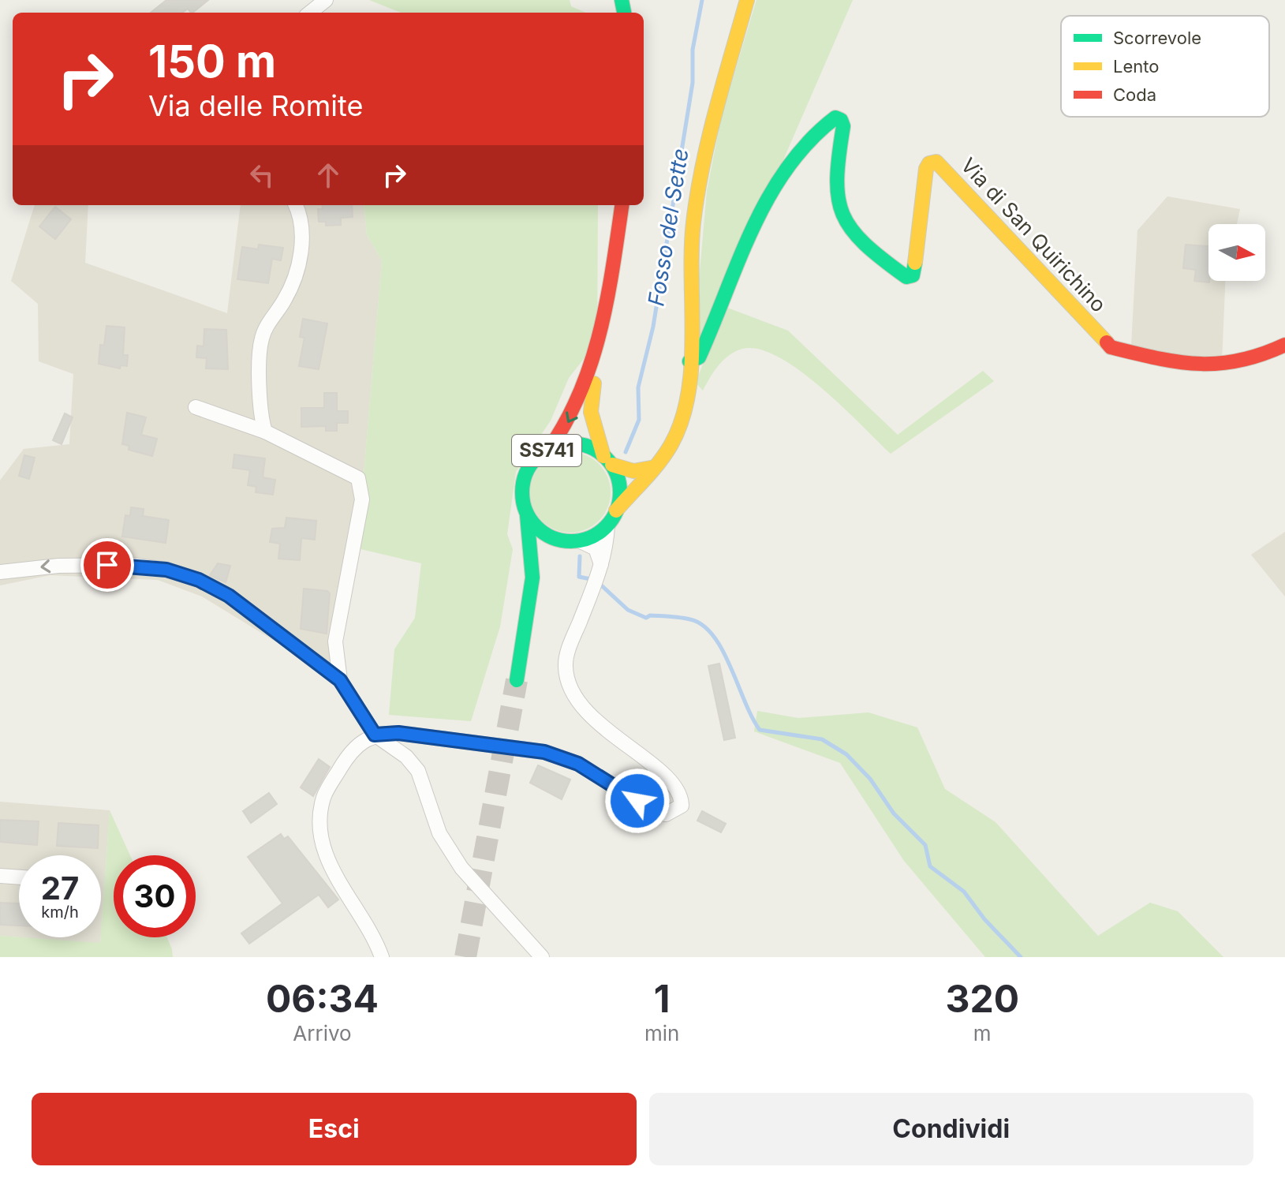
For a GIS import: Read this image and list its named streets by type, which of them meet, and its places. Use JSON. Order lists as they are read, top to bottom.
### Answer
{
  "streets": {
    "main road": ["Via di San Quirichino", "SS741"]
  },
  "water": ["Fosso del Sette"],
  "legend": ["Scorrevole", "Lento", "Coda"],
  "north": "right",
  "page": {
    "turn": ["150 m", "Via delle Romite"],
    "speed": "27 km/h",
    "limit": "30",
    "eta": [
      "06:34",
      "Arrivo",
      "1",
      "min",
      "320",
      "m"
    ],
    "buttons": ["Esci", "Condividi"]
  }
}
